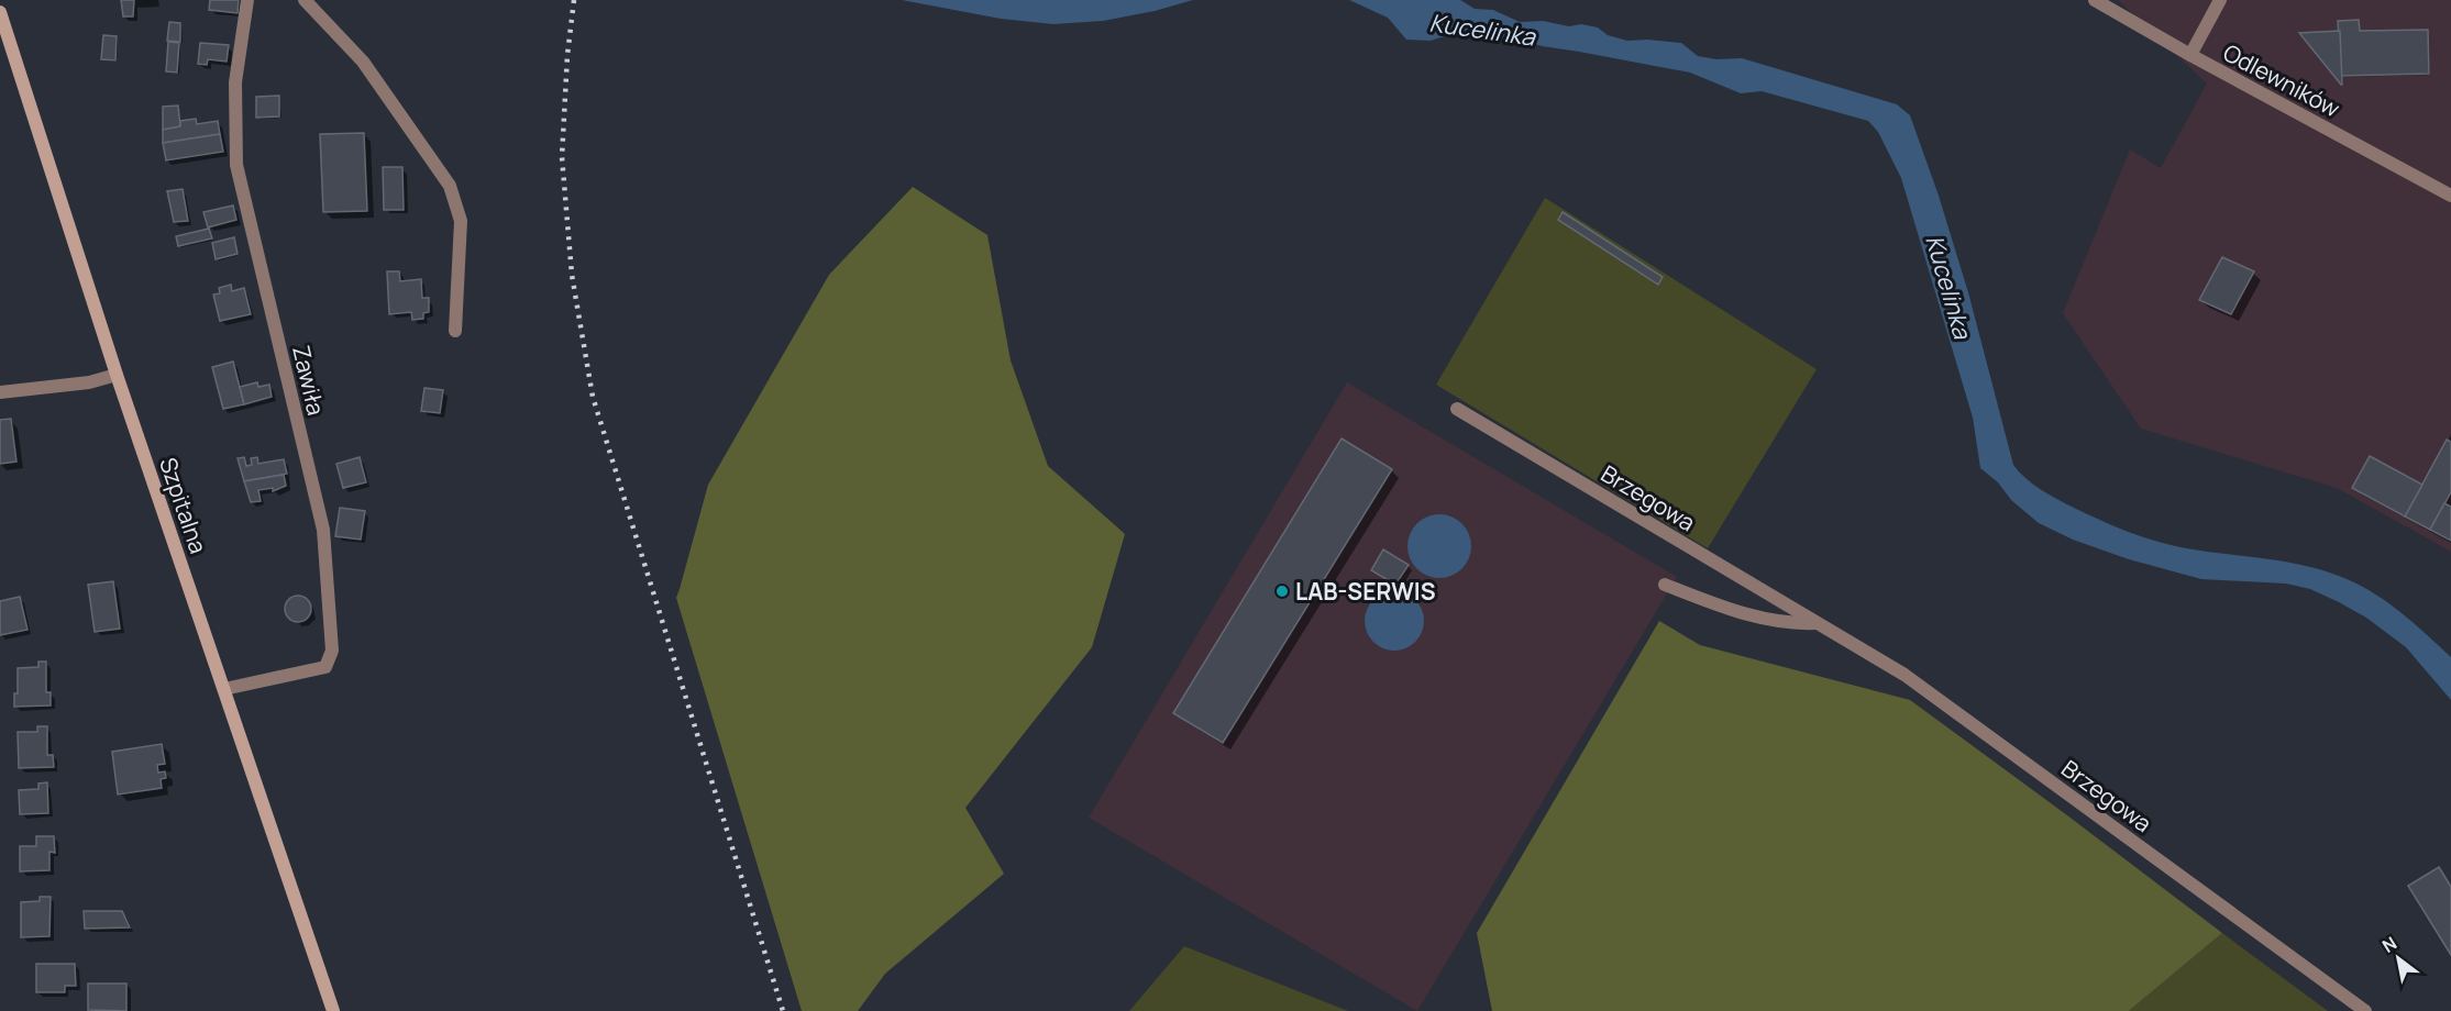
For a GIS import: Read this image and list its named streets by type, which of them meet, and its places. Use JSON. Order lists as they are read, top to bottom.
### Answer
{
  "streets": {
    "street": [
      "Odlewników",
      "Zawiła",
      "Brzegowa",
      "Szpitalna"
    ]
  },
  "crossings": [
    ["Zawiła", "Szpitalna"]
  ],
  "water": ["Kucelinka"],
  "places": ["LAB-SERWIS"],
  "north": "top left"
}
